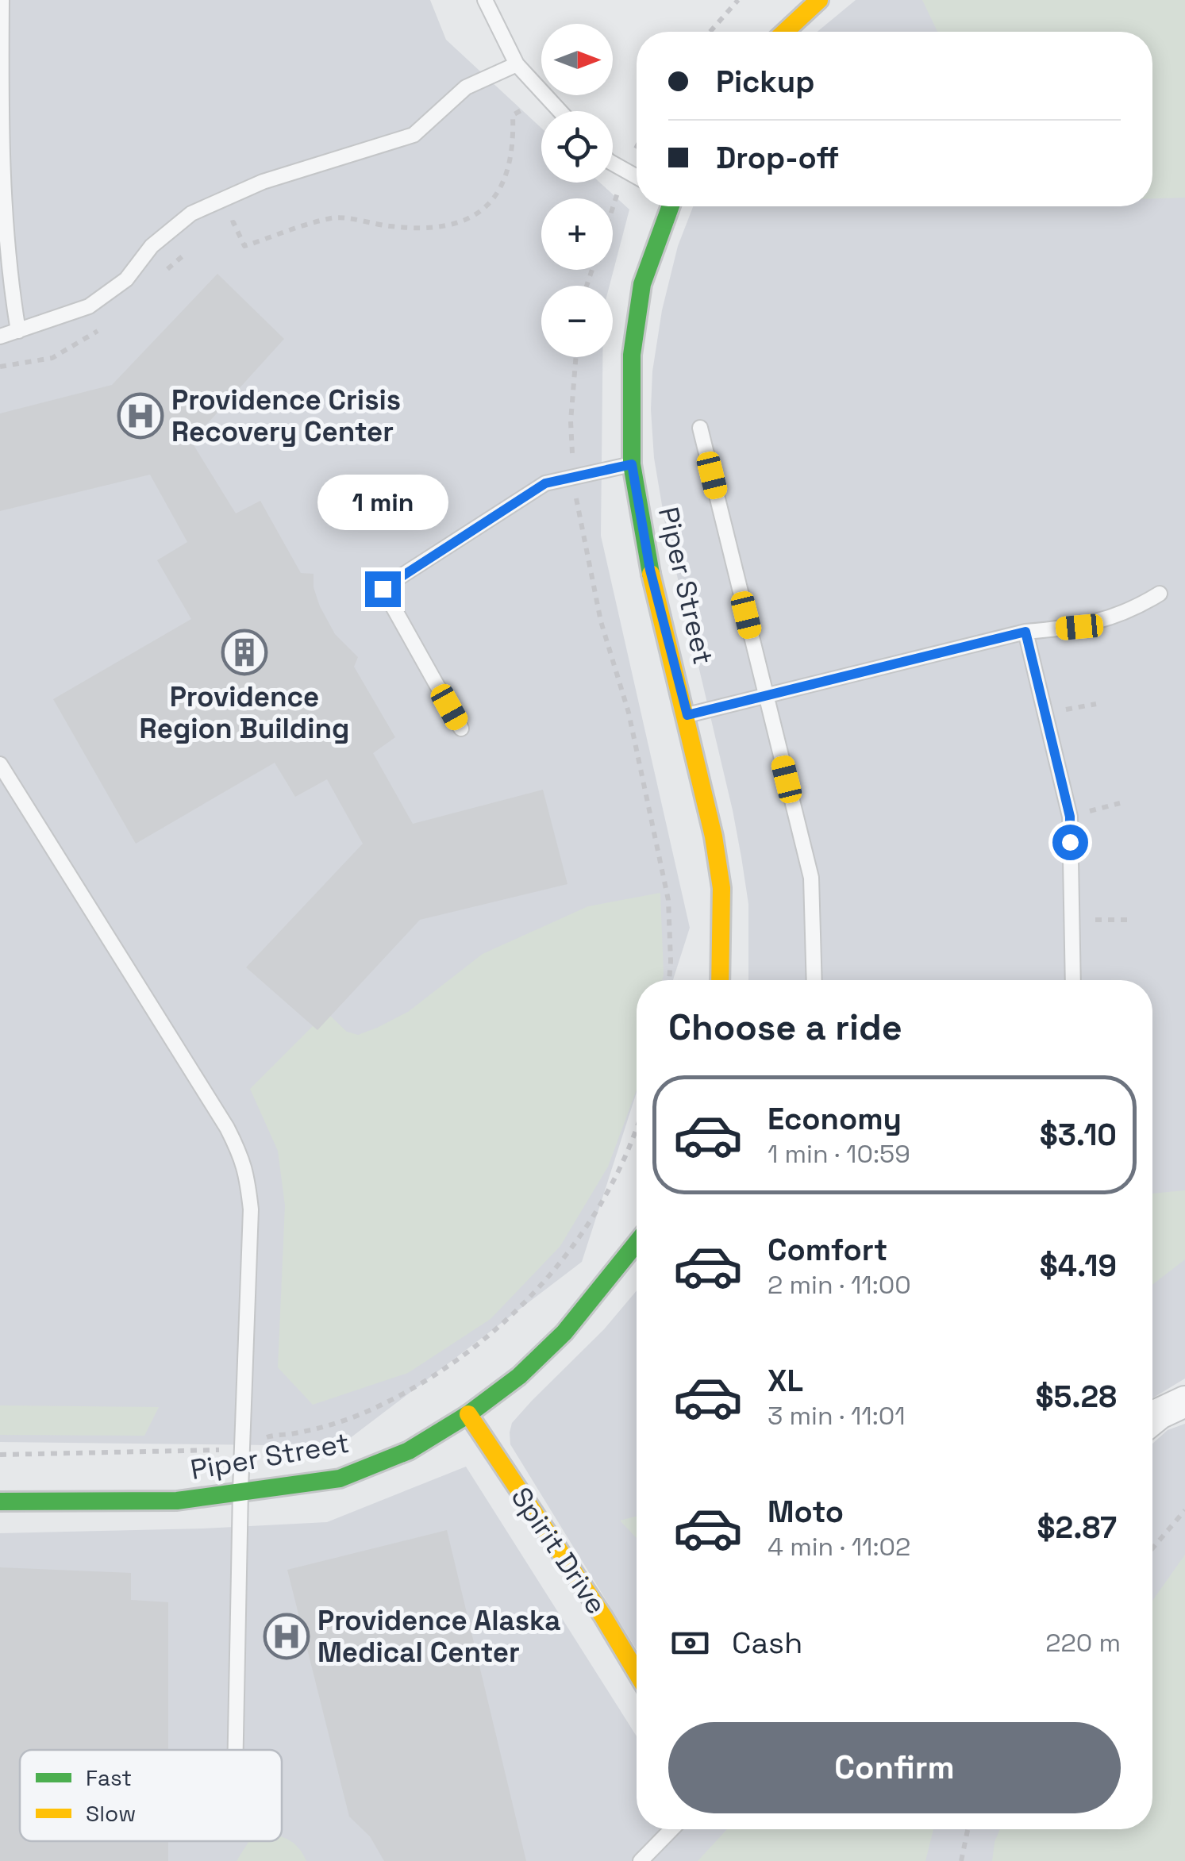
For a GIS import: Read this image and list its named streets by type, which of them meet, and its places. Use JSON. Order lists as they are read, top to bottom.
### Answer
{
  "streets": {
    "street": ["Piper Street", "Spirit Drive"]
  },
  "crossings": [
    ["Piper Street", "Spirit Drive"]
  ],
  "places": {
    "hospital": ["Providence Crisis Recovery Center", "Providence Alaska Medical Center"],
    "building": ["Providence Region Building"]
  },
  "legend": ["Fast", "Slow"],
  "north": "right",
  "page": {
    "map_buttons": ["+", "−"],
    "banner": ["Pickup", "Drop-off"],
    "bubble": "1 min",
    "heading": "Choose a ride",
    "list": [
      {
        "name": "Economy",
        "note": "1 min · 10:59",
        "value": "$3.10"
      },
      {
        "name": "Comfort",
        "note": "2 min · 11:00",
        "value": "$4.19"
      },
      {
        "name": "XL",
        "note": "3 min · 11:01",
        "value": "$5.28"
      },
      {
        "name": "Moto",
        "note": "4 min · 11:02",
        "value": "$2.87"
      }
    ],
    "pay": ["Cash", "220 m"],
    "buttons": "Confirm"
  }
}
